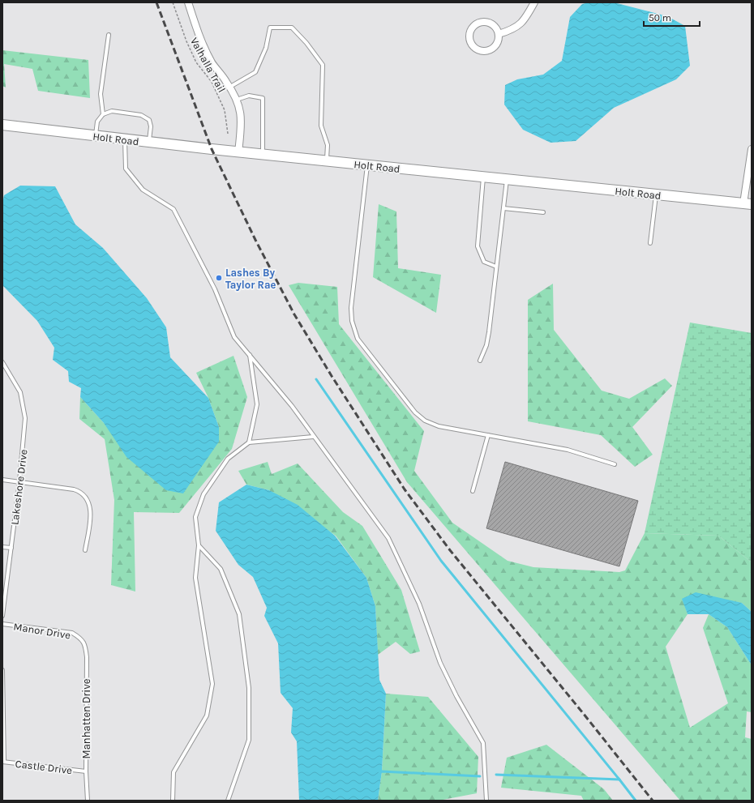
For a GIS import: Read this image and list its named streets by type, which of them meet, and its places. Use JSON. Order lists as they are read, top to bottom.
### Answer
{
  "streets": {
    "main road": ["Holt Road"],
    "lane": [
      "Lakeshore Drive",
      "Manor Drive",
      "Manhatten Drive",
      "Castle Drive"
    ],
    "path": ["Valhalla Trail"]
  },
  "crossings": [
    ["Manor Drive", "Manhatten Drive"],
    ["Manhatten Drive", "Castle Drive"]
  ],
  "places": ["Lashes By Taylor Rae"],
  "scale_bar": "50 m"
}
